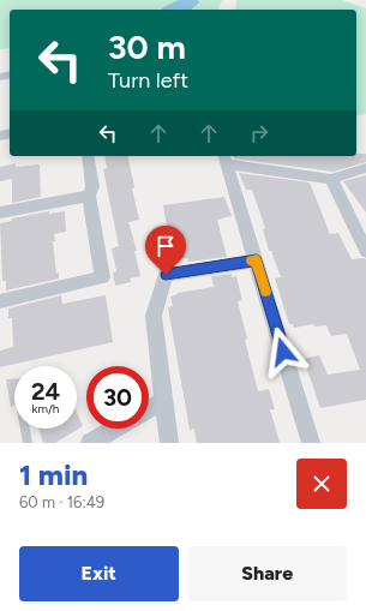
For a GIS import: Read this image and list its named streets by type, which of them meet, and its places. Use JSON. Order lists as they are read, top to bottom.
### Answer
{
  "page": {
    "turn": ["30 m", "Turn left"],
    "speed": "24 km/h",
    "limit": "30",
    "heading": ["1 min", "60 m · 16:49"],
    "buttons": ["Exit", "Share"]
  }
}
